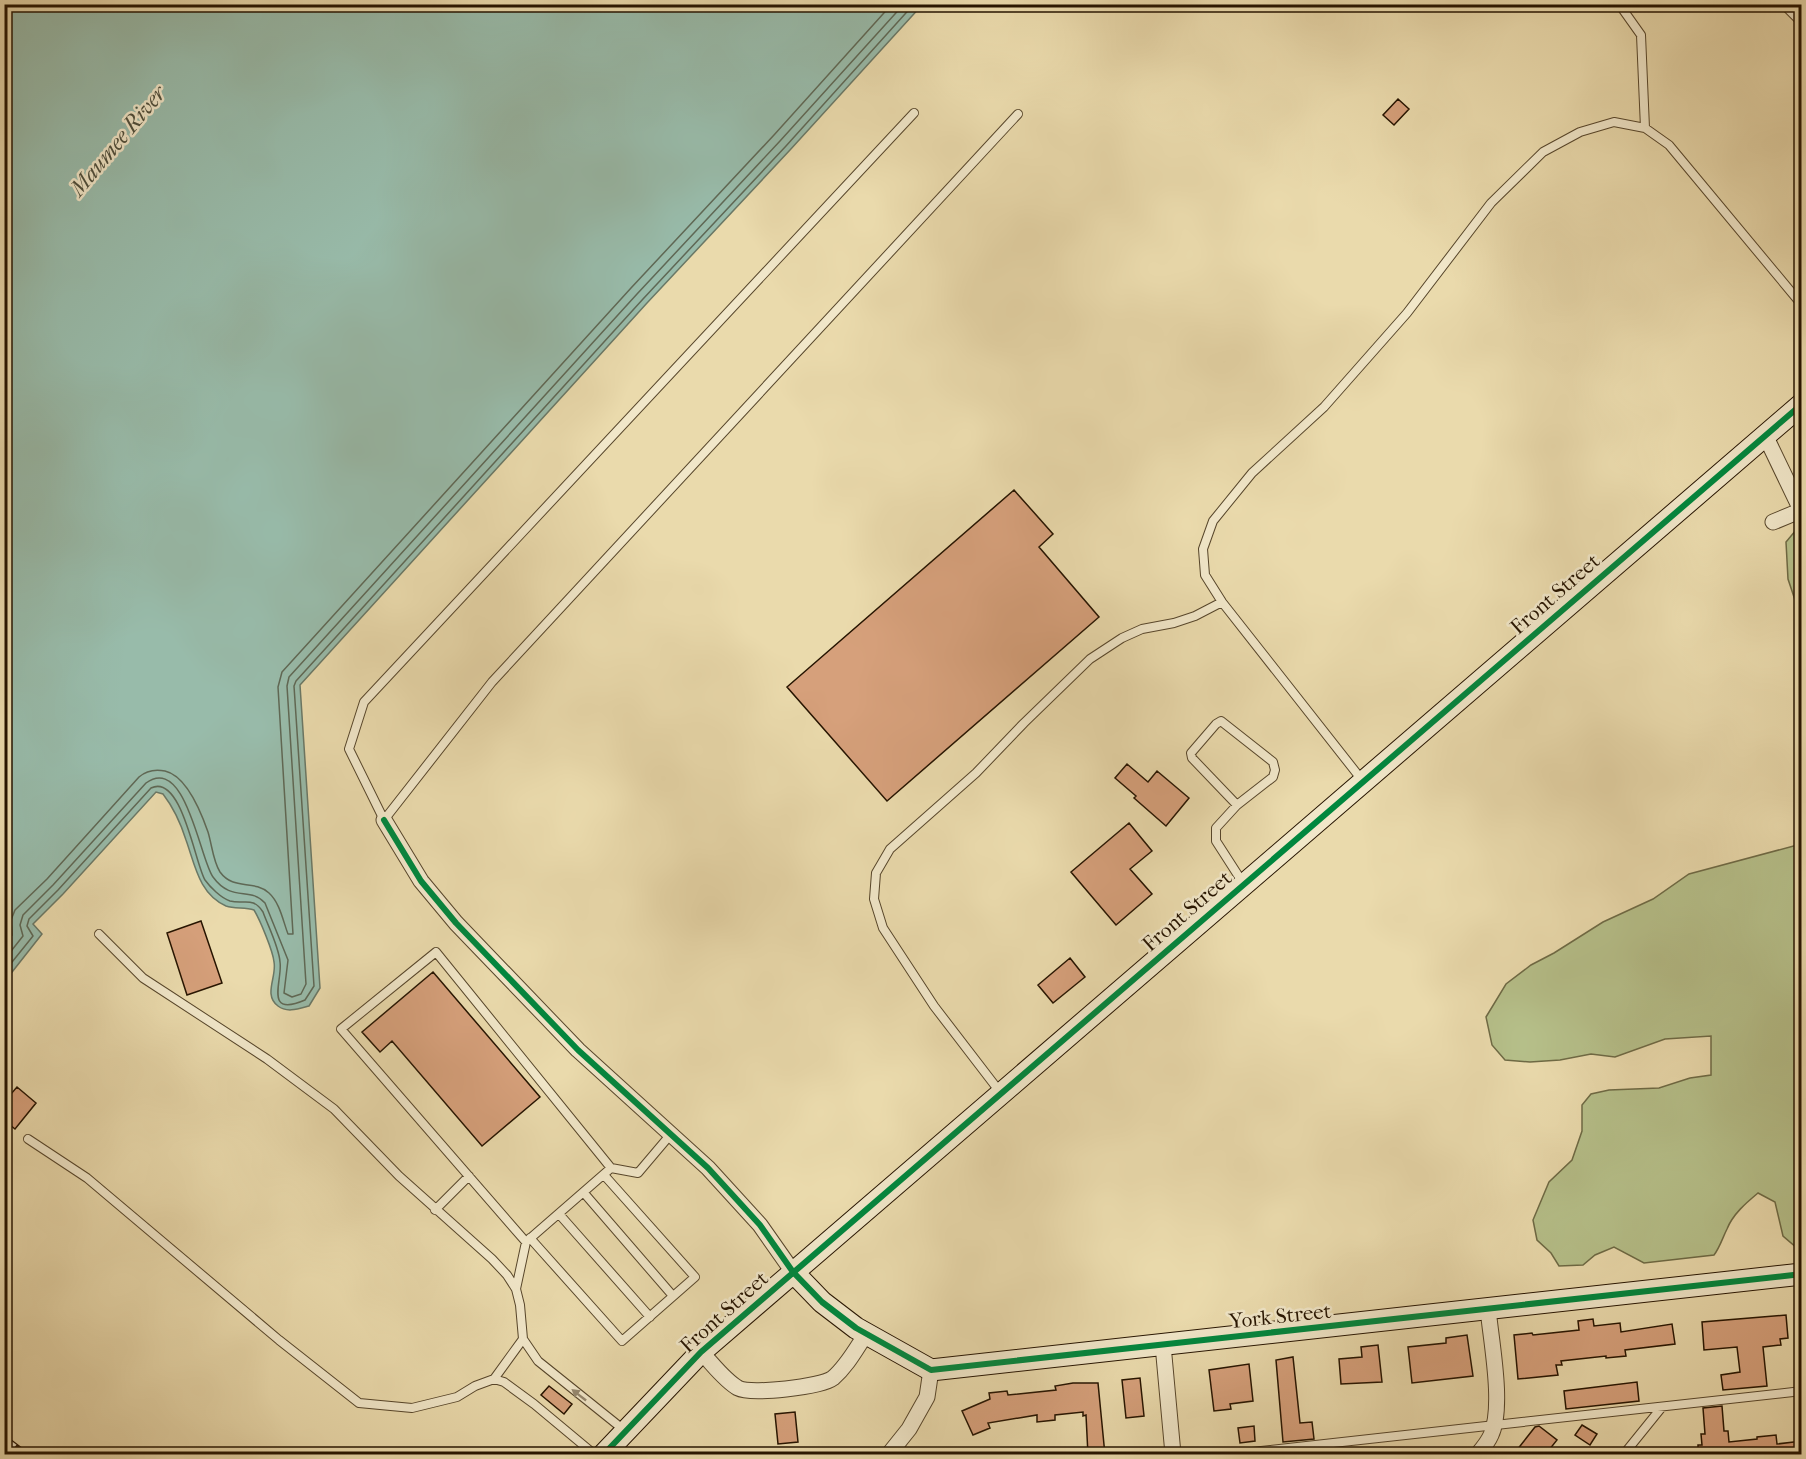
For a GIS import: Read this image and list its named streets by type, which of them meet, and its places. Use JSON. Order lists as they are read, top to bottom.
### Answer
{
  "streets": {
    "street": ["Front Street", "York Street"]
  },
  "water": ["Maumee River"]
}
